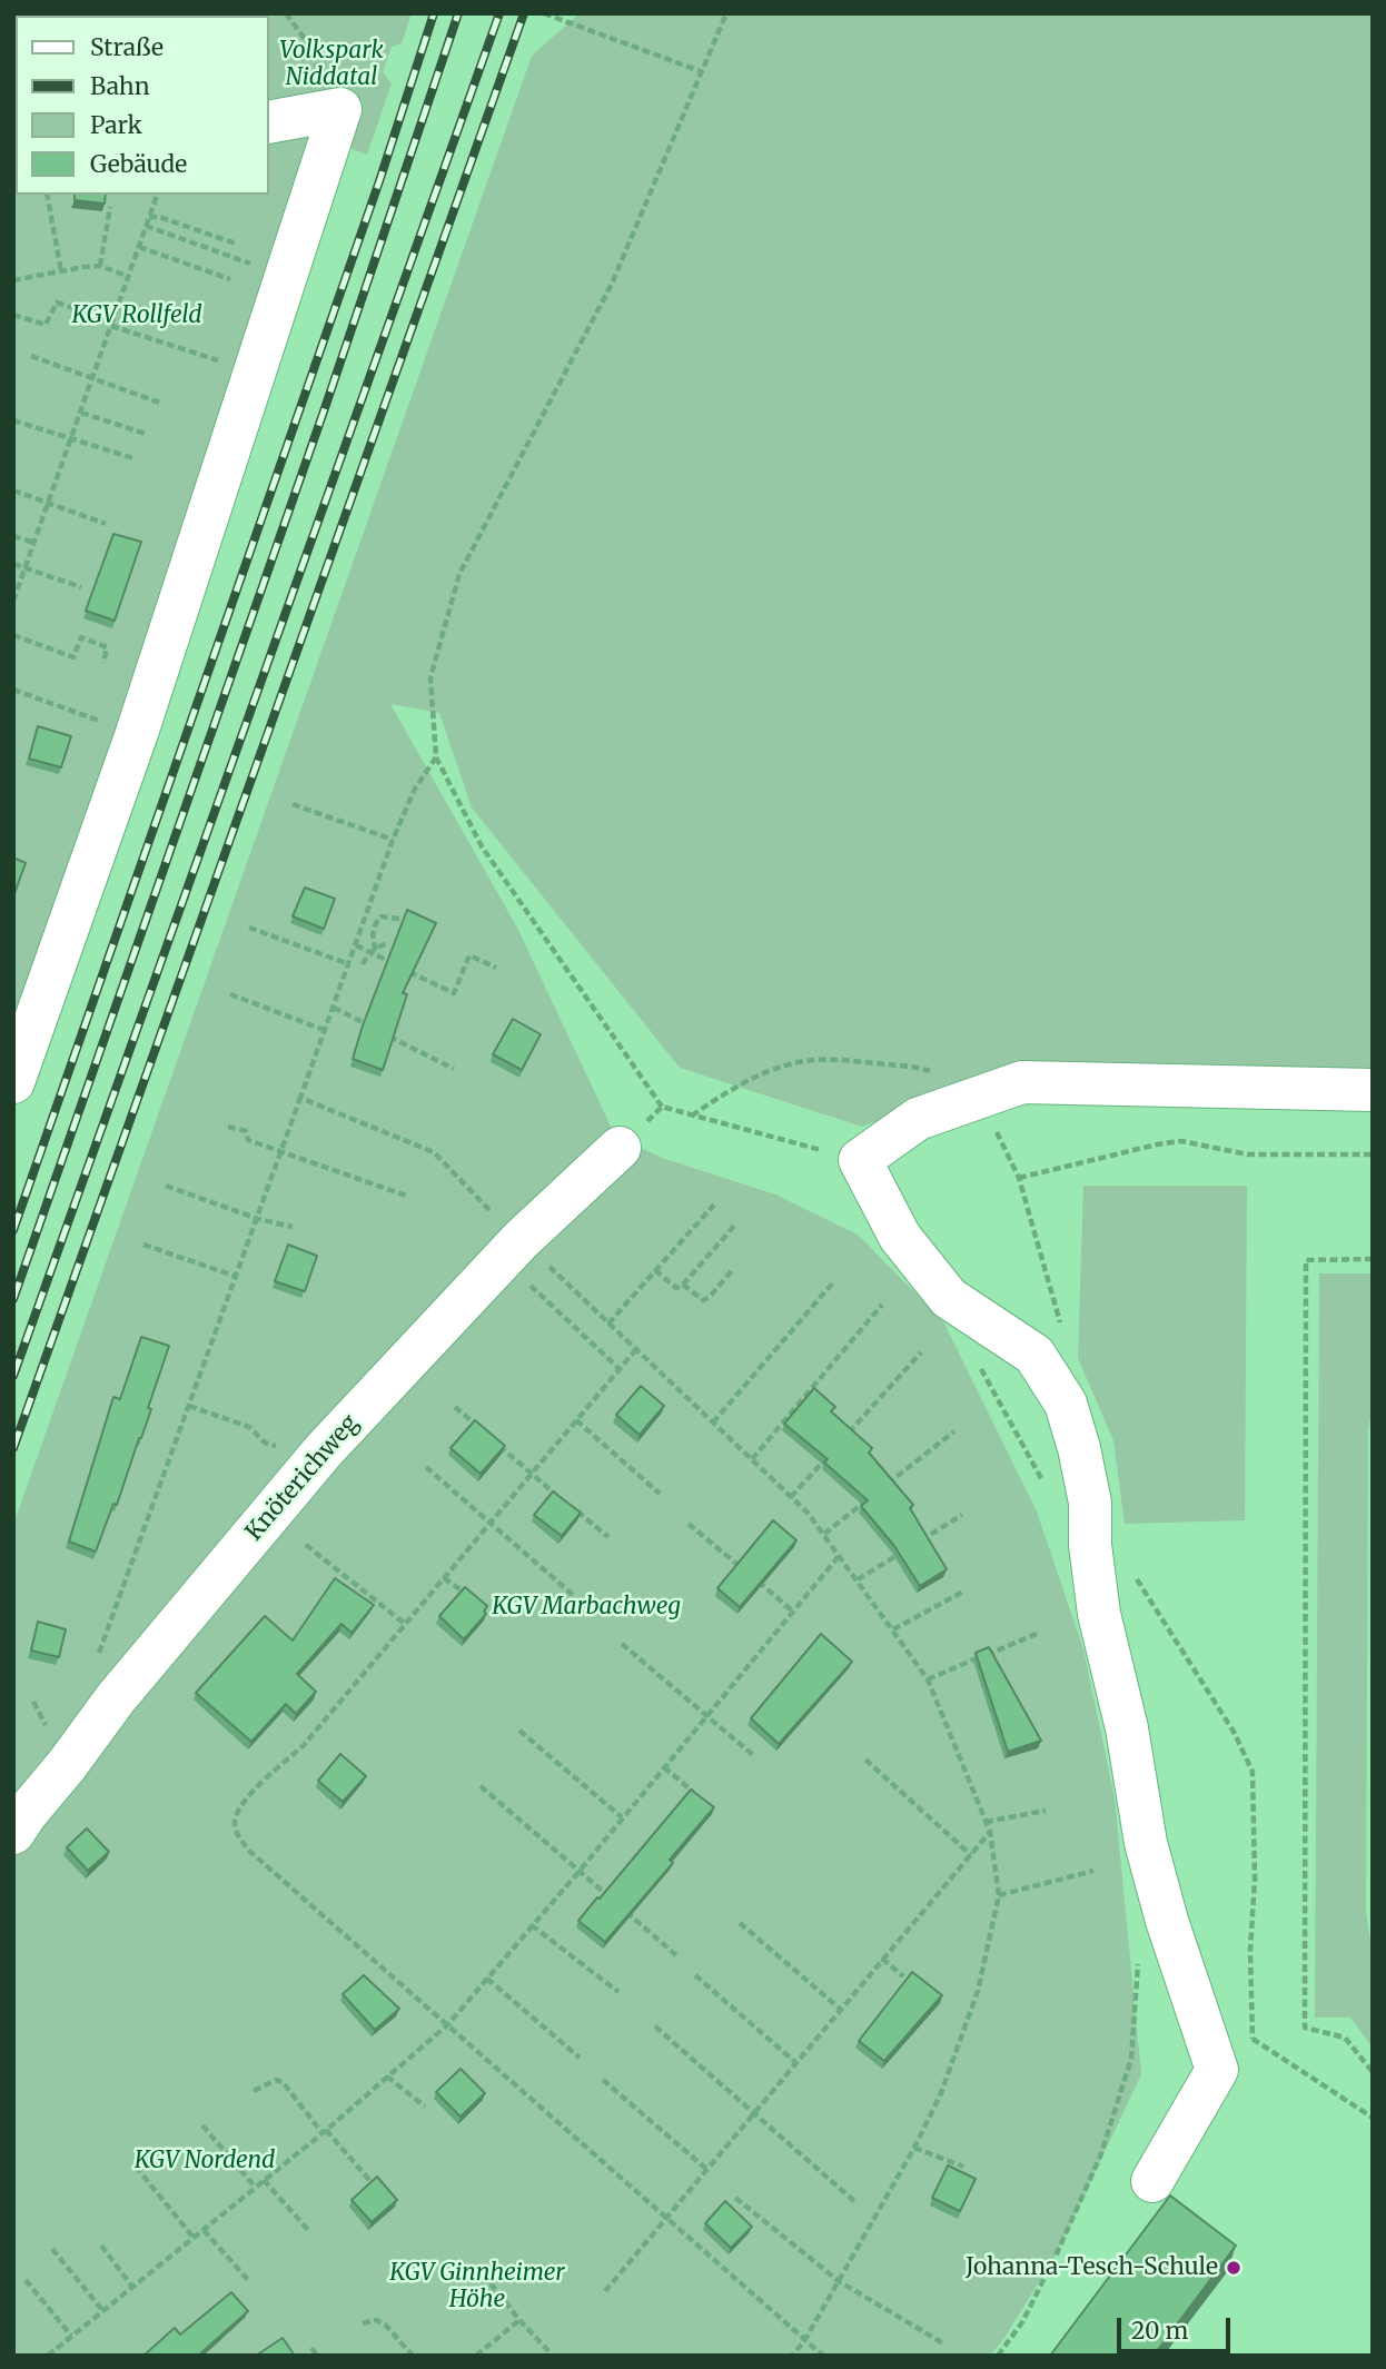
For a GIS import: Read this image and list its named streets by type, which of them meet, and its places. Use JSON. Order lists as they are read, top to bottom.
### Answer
{
  "streets": {
    "lane": ["Knöterichweg"]
  },
  "parks": [
    "Volkspark Niddatal",
    "KGV Rollfeld",
    "KGV Marbachweg",
    "KGV Nordend",
    "KGV Ginnheimer Höhe"
  ],
  "places": ["Johanna-Tesch-Schule"],
  "legend": [
    "Straße",
    "Bahn",
    "Park",
    "Gebäude"
  ],
  "scale_bar": "20 m"
}
